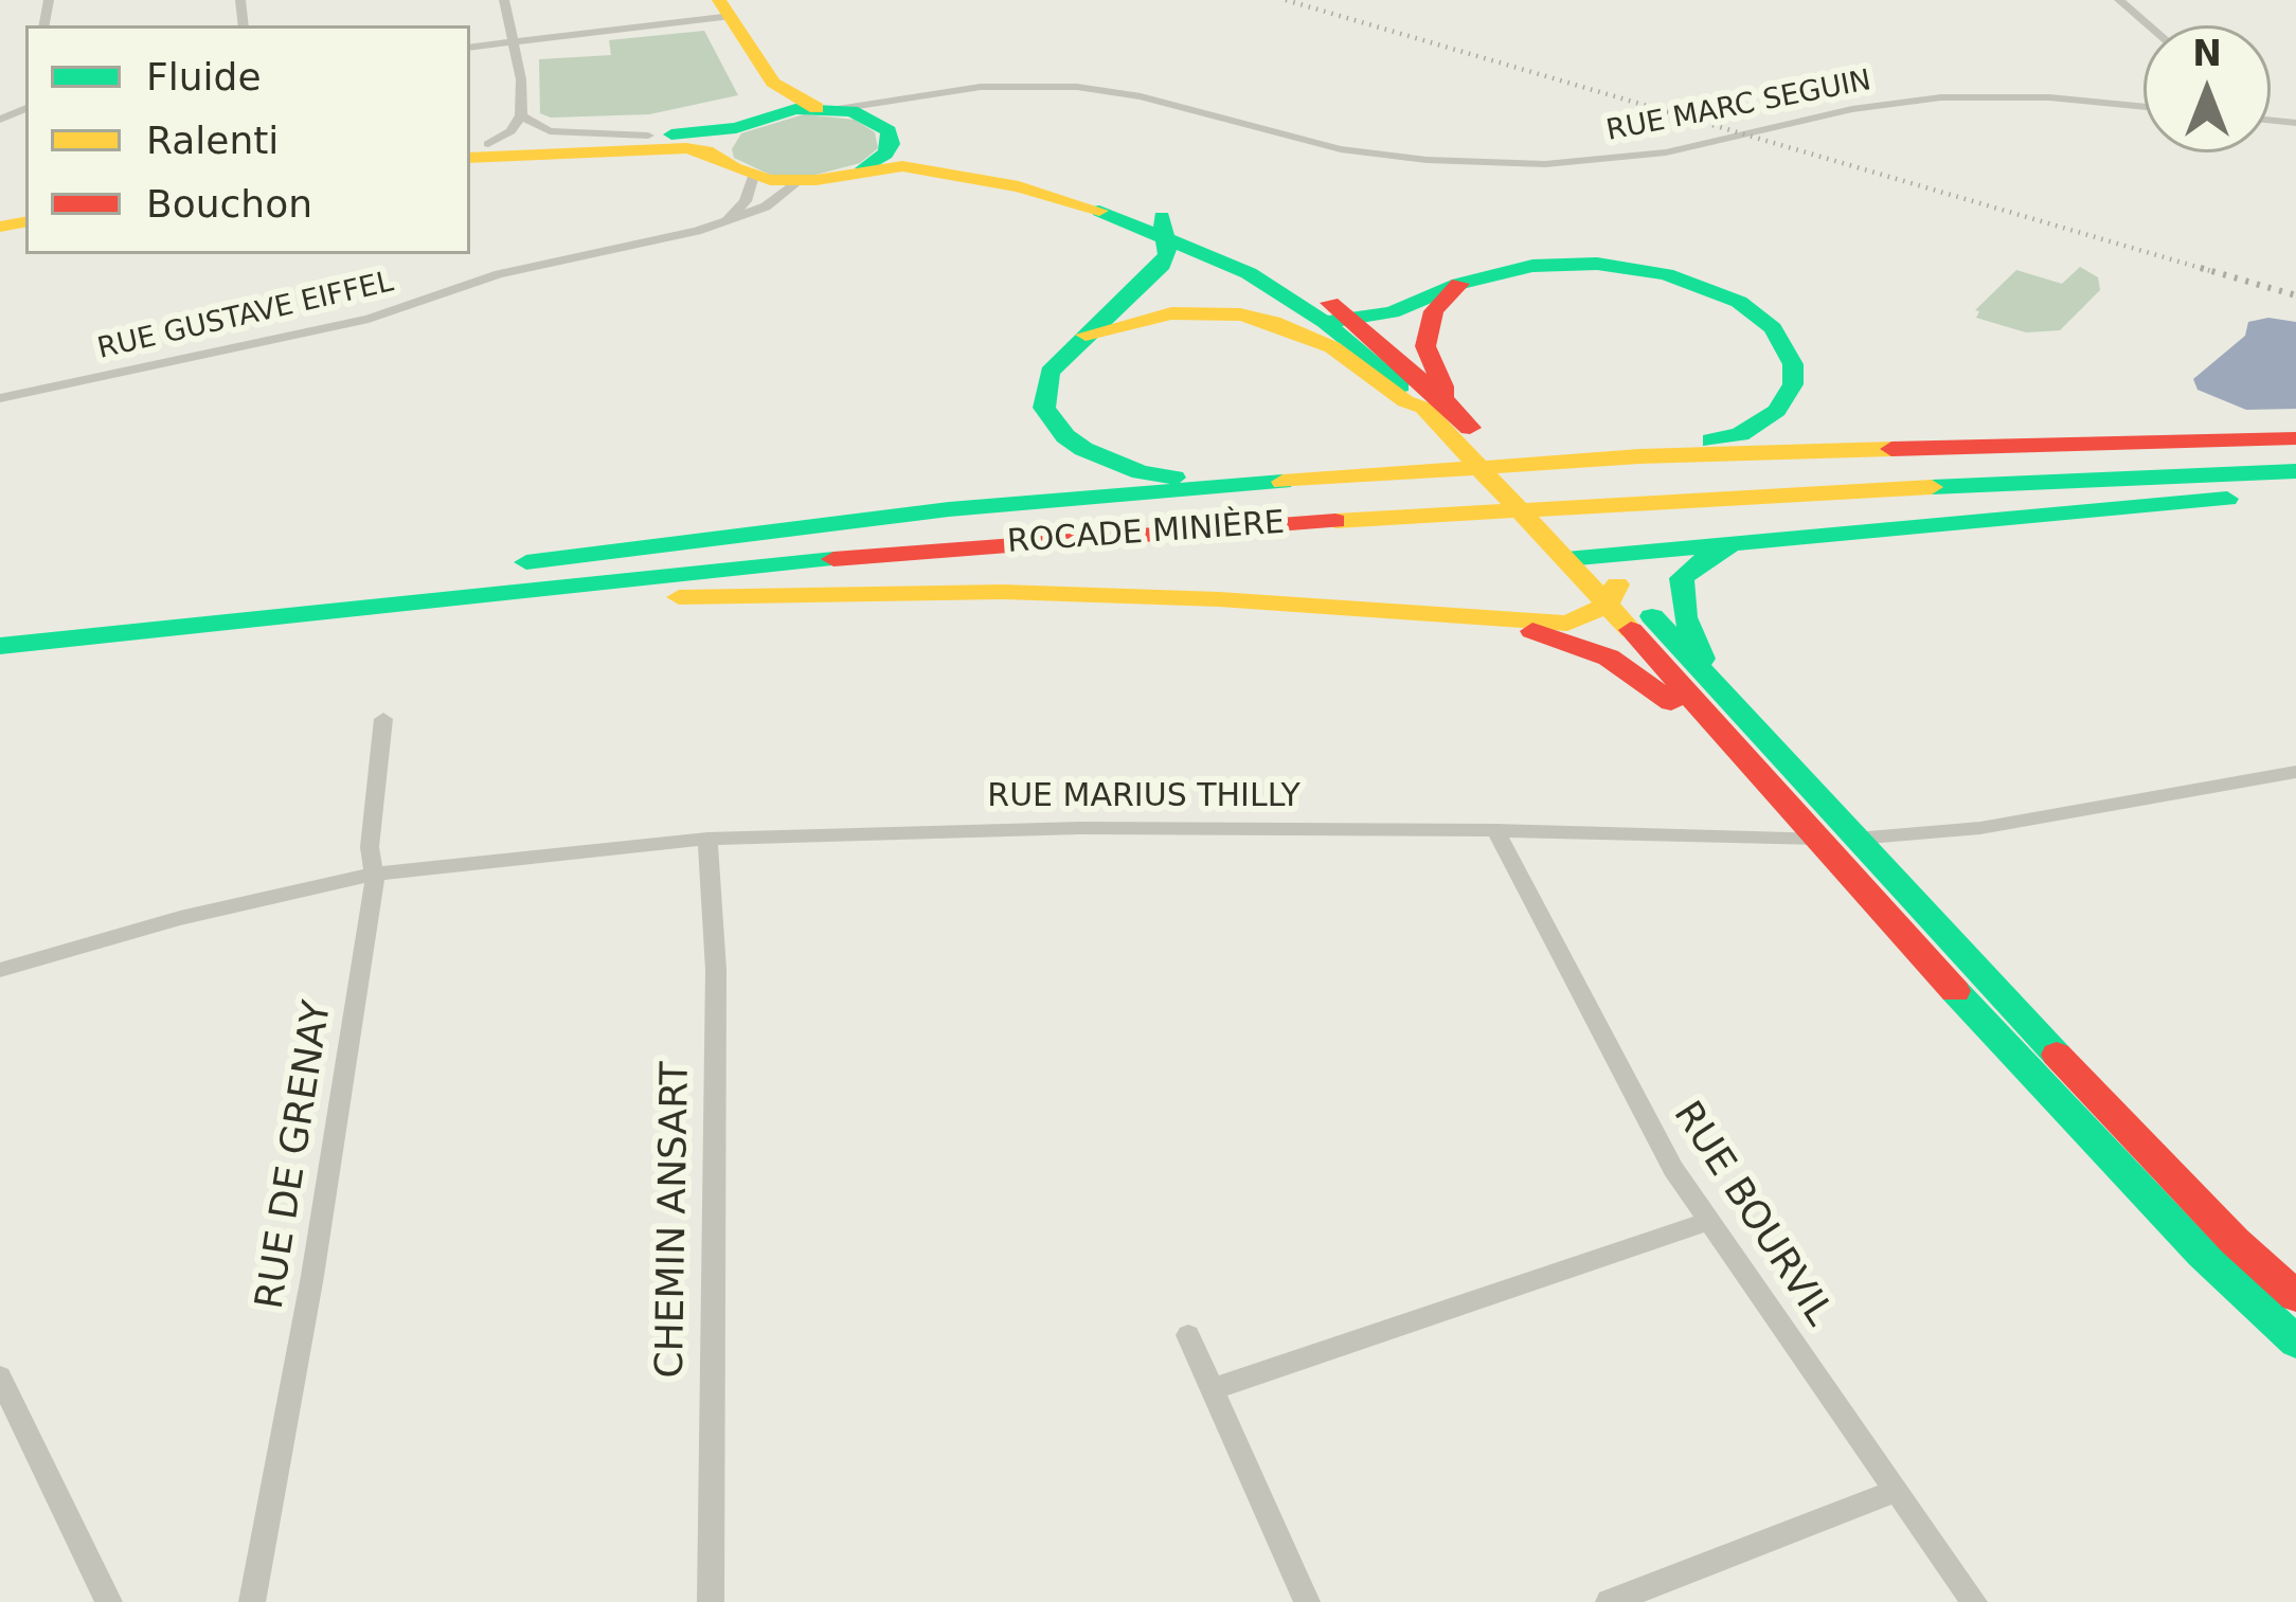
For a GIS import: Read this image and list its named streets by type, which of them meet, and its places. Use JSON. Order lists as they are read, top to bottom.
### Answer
{
  "streets": {
    "main road": ["ROCADE MINIÈRE"],
    "street": [
      "RUE MARC SEGUIN",
      "RUE GUSTAVE EIFFEL",
      "RUE MARIUS THILLY",
      "RUE DE GRENAY",
      "RUE BOURVIL",
      "CHEMIN ANSART"
    ]
  },
  "crossings": [
    ["RUE MARIUS THILLY", "RUE DE GRENAY"],
    ["RUE MARIUS THILLY", "RUE BOURVIL"],
    ["RUE MARIUS THILLY", "CHEMIN ANSART"]
  ],
  "legend": ["Fluide", "Ralenti", "Bouchon"],
  "north": "top"
}
